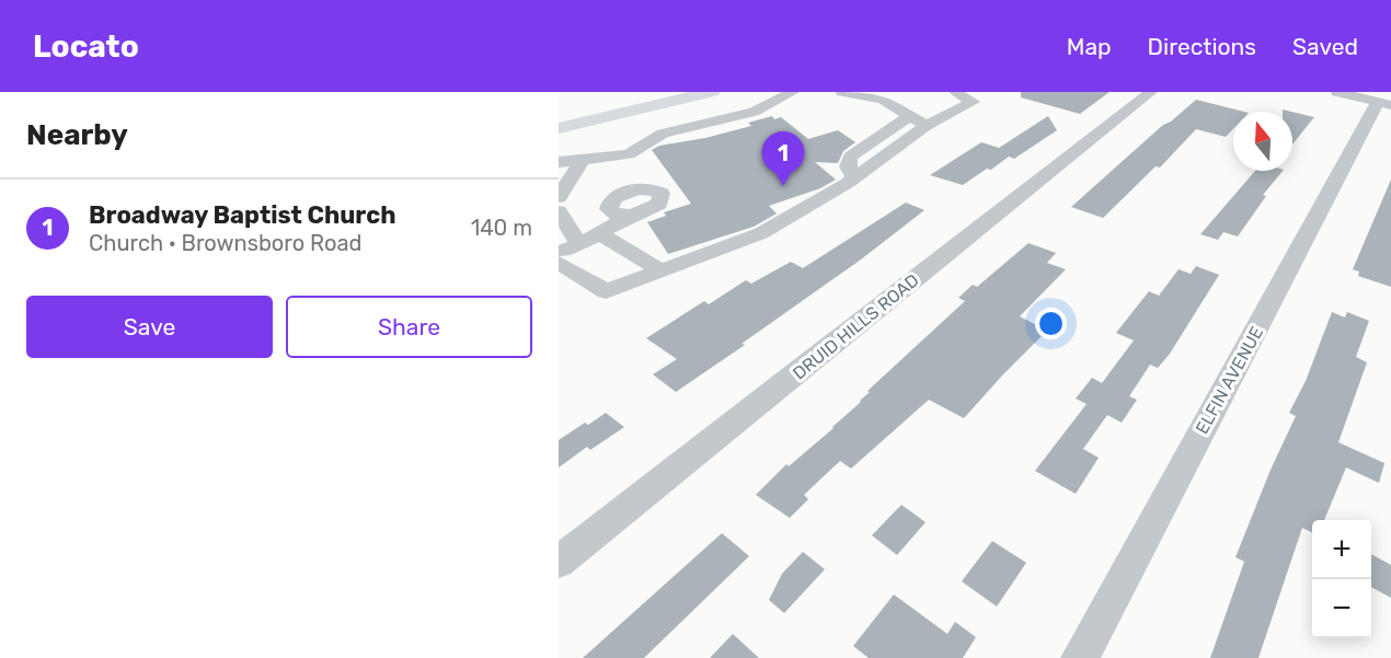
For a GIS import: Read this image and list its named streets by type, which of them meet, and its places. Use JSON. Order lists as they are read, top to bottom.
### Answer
{
  "streets": {
    "street": ["DRUID HILLS ROAD", "ELFIN AVENUE"]
  },
  "north": "top",
  "page": {
    "header": "Locato",
    "nav": ["Map", "Directions", "Saved"],
    "heading": "Nearby",
    "pins": "1",
    "list": [
      {
        "mark": "1",
        "name": "Broadway Baptist Church",
        "note": "Church · Brownsboro Road",
        "value": "140 m"
      }
    ],
    "buttons": ["Save", "Share"],
    "map_buttons": ["+", "−"]
  }
}
